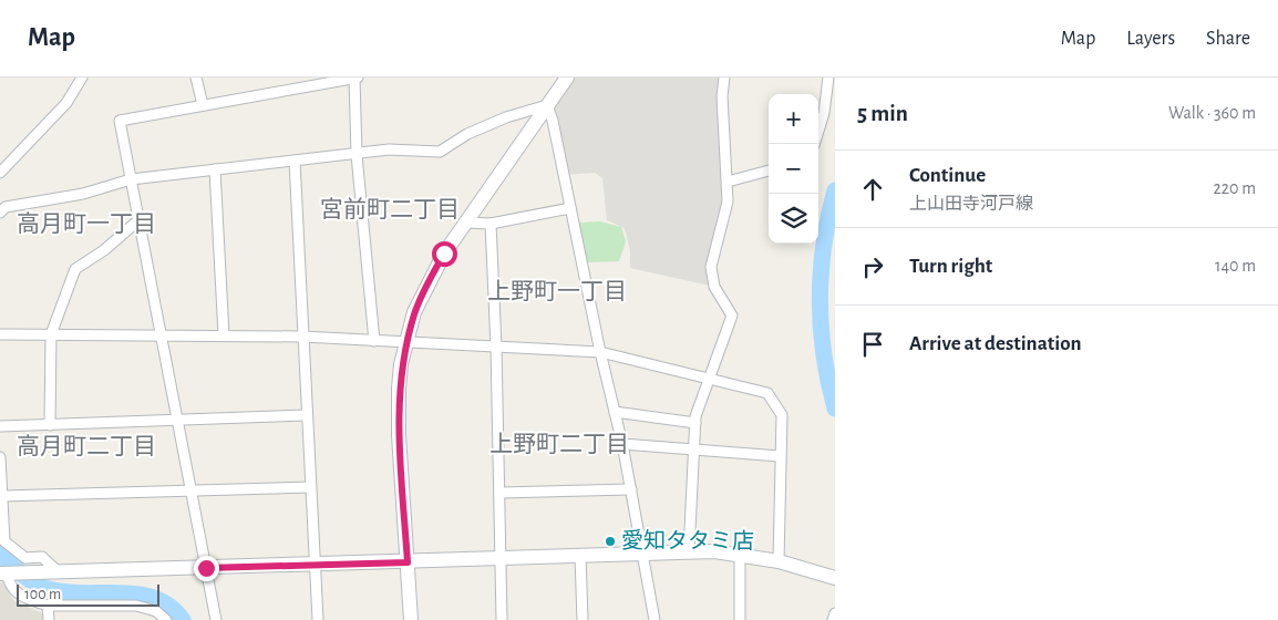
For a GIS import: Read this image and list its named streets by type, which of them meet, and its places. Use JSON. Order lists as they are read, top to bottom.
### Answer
{
  "districts": [
    "宮前町二丁目",
    "高月町一丁目",
    "上野町一丁目",
    "上野町二丁目",
    "高月町二丁目"
  ],
  "places": ["愛知タタミ店"],
  "scale_bar": "100 m",
  "page": {
    "header": "Map",
    "nav": ["Map", "Layers", "Share"],
    "heading": ["5 min", "Walk · 360 m"],
    "map_buttons": ["+", "−"],
    "list": [
      ["Continue", "上山田寺河戸線", "220 m"],
      ["Turn right", "140 m"],
      "Arrive at destination"
    ],
    "scale": "100 m"
  }
}
